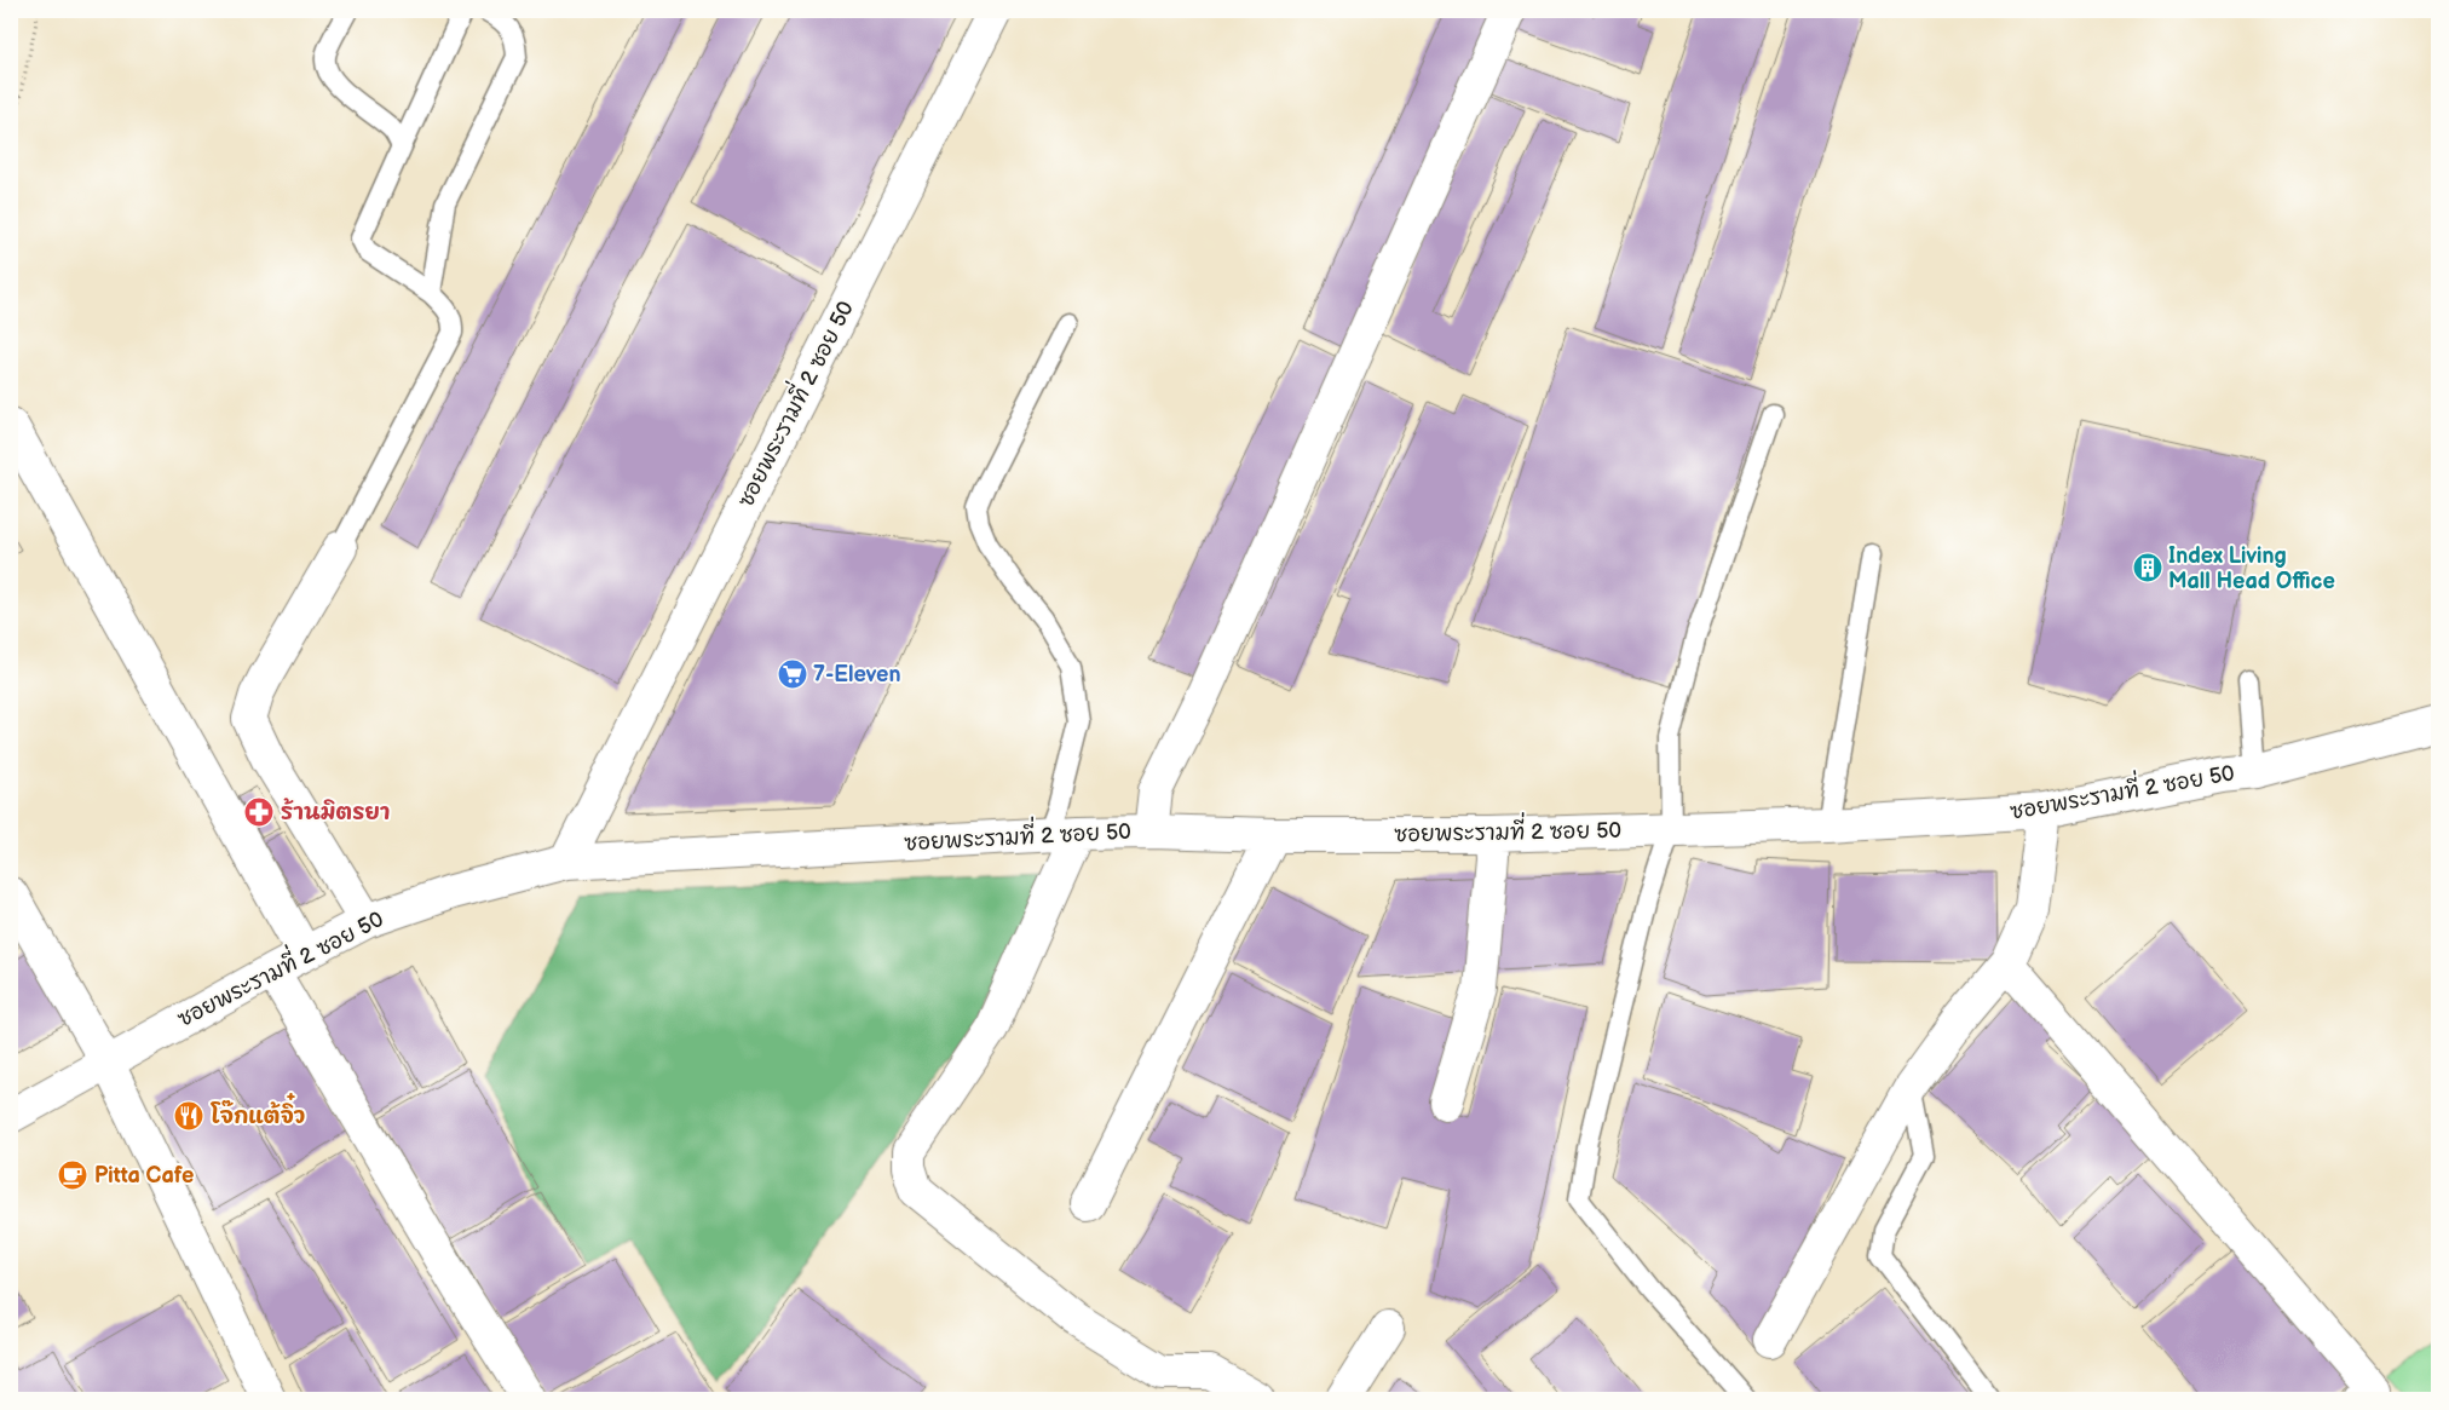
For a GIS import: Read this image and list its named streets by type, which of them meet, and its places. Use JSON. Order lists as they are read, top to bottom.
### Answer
{
  "streets": {
    "street": ["ซอยพระรามที่ 2 ซอย 50"]
  },
  "places": {
    "building": ["Index Living Mall Head Office"],
    "supermarket": ["7-Eleven"],
    "pharmacy": ["ร้านมิตรยา"],
    "restaurant": ["โจ๊กแต้จิ๋ว"],
    "cafe": ["Pitta Cafe"]
  }
}
